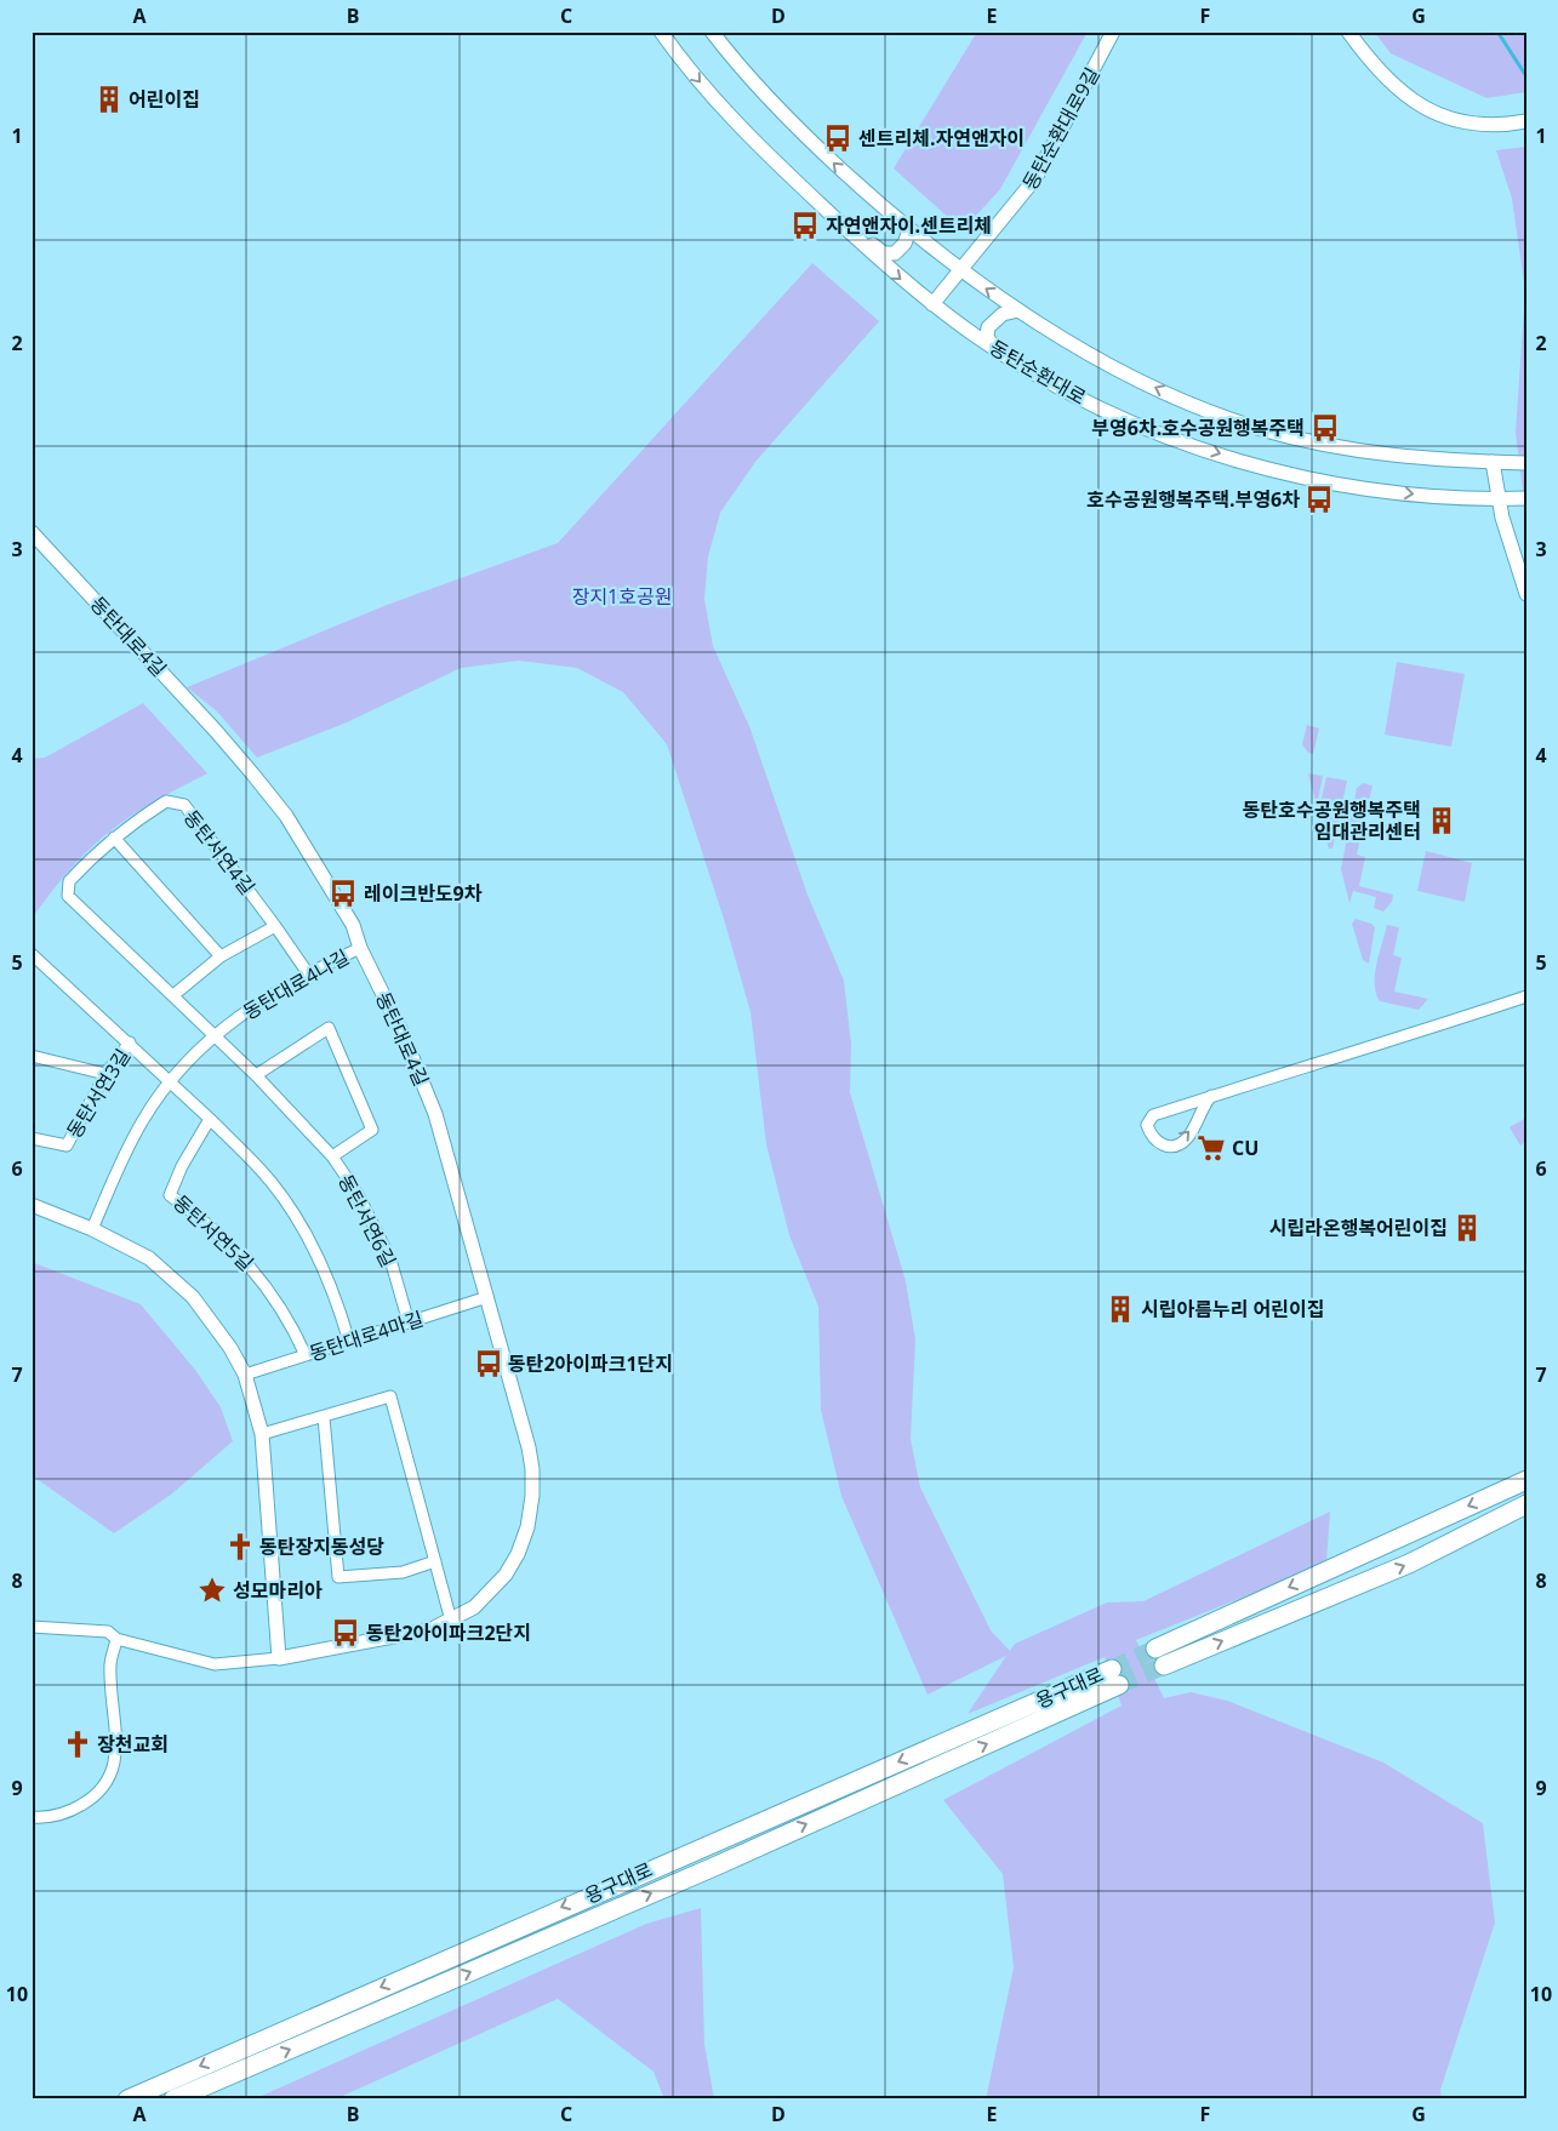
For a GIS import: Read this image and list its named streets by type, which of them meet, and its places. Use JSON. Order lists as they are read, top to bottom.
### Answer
{
  "streets": {
    "highway": ["용구대로"],
    "street": [
      "동탄순환대로9길",
      "동탄순환대로",
      "동탄대로4길",
      "동탄서연4길",
      "동탄대로4나길",
      "동탄서연3길",
      "동탄서연6길",
      "동탄서연5길",
      "동탄대로4마길"
    ]
  },
  "crossings": [
    ["동탄순환대로9길", "동탄순환대로"],
    ["동탄대로4길", "동탄대로4나길"],
    ["동탄대로4길", "동탄대로4마길"],
    ["동탄서연4길", "동탄대로4나길"],
    ["동탄서연4길", "동탄서연6길"],
    ["동탄대로4나길", "동탄서연3길"],
    ["동탄서연3길", "동탄서연5길"],
    ["동탄서연6길", "동탄대로4마길"],
    ["동탄서연5길", "동탄대로4마길"]
  ],
  "parks": ["장지1호공원"],
  "places": {
    "building": [
      "어린이집",
      "동탄호수공원행복주택 임대관리센터",
      "시립라온행복어린이집",
      "시립아름누리 어린이집"
    ],
    "bus stop": [
      "센트리체.자연앤자이",
      "자연앤자이.센트리체",
      "부영6차.호수공원행복주택",
      "호수공원행복주택.부영6차",
      "레이크반도9차",
      "동탄2아이파크1단지",
      "동탄2아이파크2단지"
    ],
    "supermarket": ["CU"],
    "church": ["동탄장지동성당", "장천교회"],
    "place": ["성모마리아"]
  },
  "grid": {
    "columns": [
      "A",
      "B",
      "C",
      "D",
      "E",
      "F",
      "G"
    ],
    "rows": [
      "1",
      "2",
      "3",
      "4",
      "5",
      "6",
      "7",
      "8",
      "9",
      "10"
    ]
  }
}
